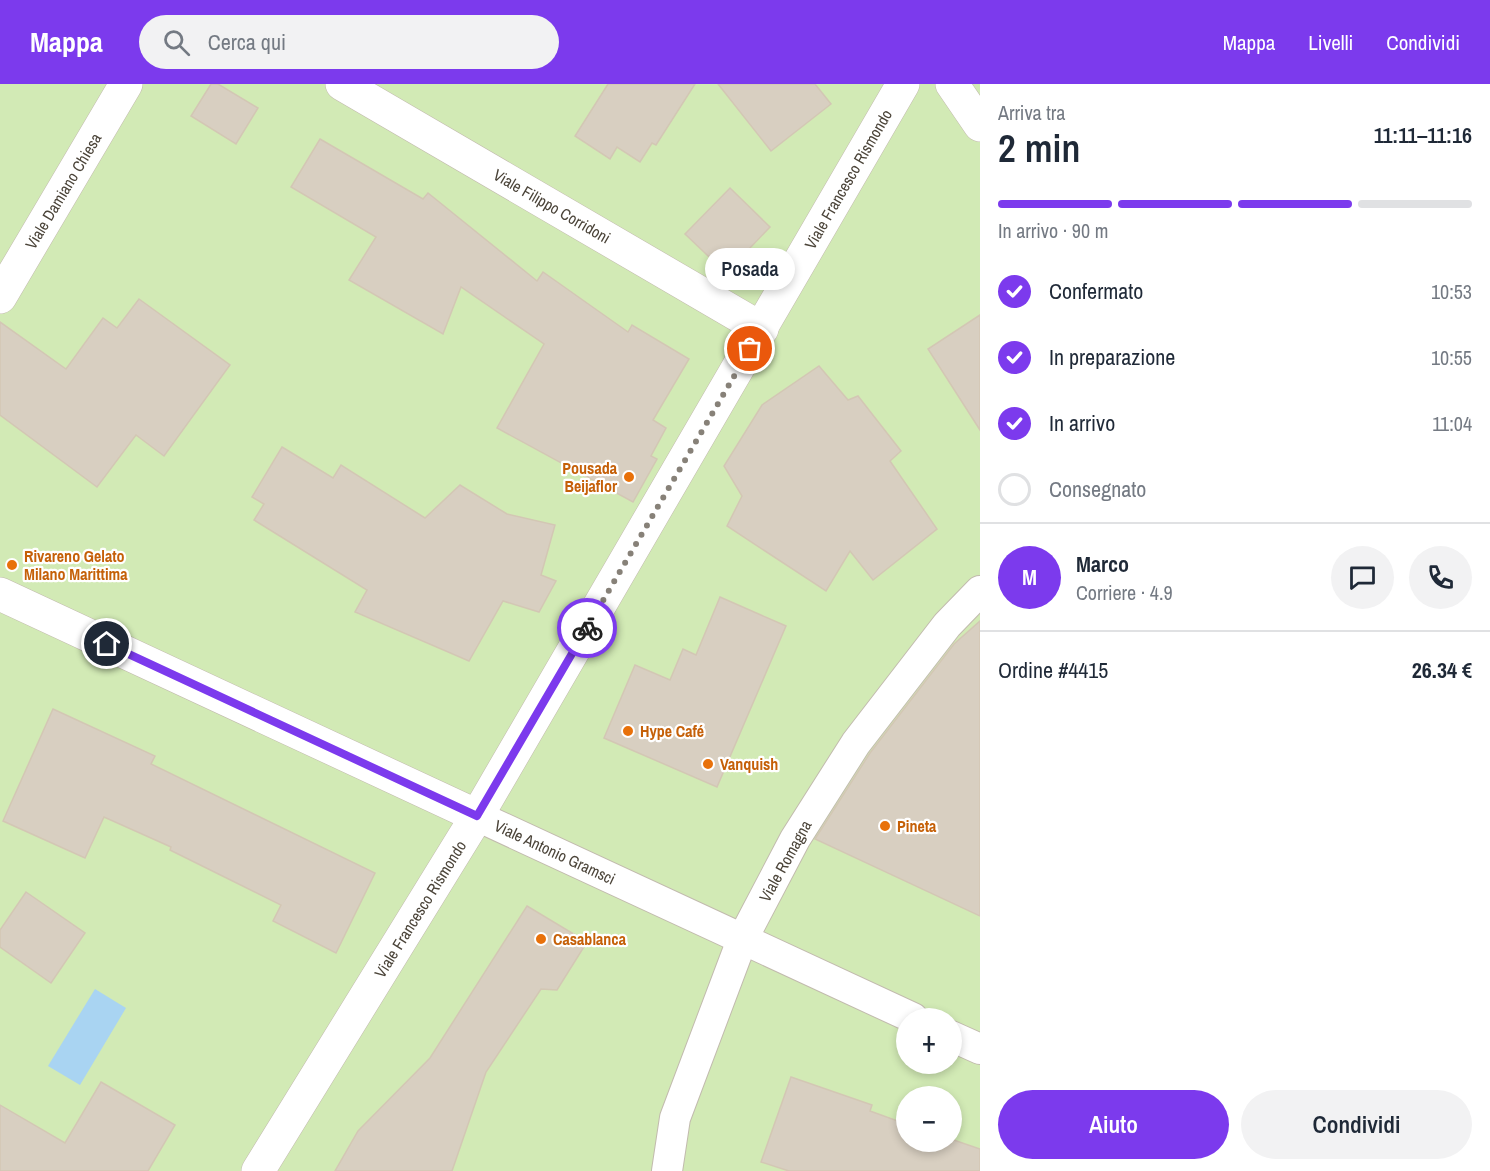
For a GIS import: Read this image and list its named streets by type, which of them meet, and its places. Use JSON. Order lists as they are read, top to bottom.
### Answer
{
  "streets": {
    "street": [
      "Viale Francesco Rismondo",
      "Viale Damiano Chiesa",
      "Viale Filippo Corridoni",
      "Viale Antonio Gramsci",
      "Viale Romagna"
    ]
  },
  "crossings": [
    ["Viale Francesco Rismondo", "Viale Filippo Corridoni"],
    ["Viale Francesco Rismondo", "Viale Antonio Gramsci"],
    ["Viale Antonio Gramsci", "Viale Romagna"]
  ],
  "places": [
    "Posada",
    "Pousada Beijaflor",
    "Rivareno Gelato Milano Marittima",
    "Hype Café",
    "Vanquish",
    "Pineta",
    "Casablanca"
  ],
  "page": {
    "header": "Mappa",
    "search": "Cerca qui",
    "nav": ["Mappa", "Livelli", "Condividi"],
    "heading": ["2 min", "Arriva tra", "11:11–11:16"],
    "panel": [
      "Marco",
      "Corriere · 4.9",
      "Ordine #4415",
      "26.34 €"
    ],
    "bar": "In arrivo · 90 m",
    "bubble": "Posada",
    "list": [
      ["Confermato", "10:53"],
      ["In preparazione", "10:55"],
      ["In arrivo", "11:04"],
      "Consegnato"
    ],
    "round": "M",
    "map_buttons": ["+", "−"],
    "buttons": ["Aiuto", "Condividi"]
  }
}
